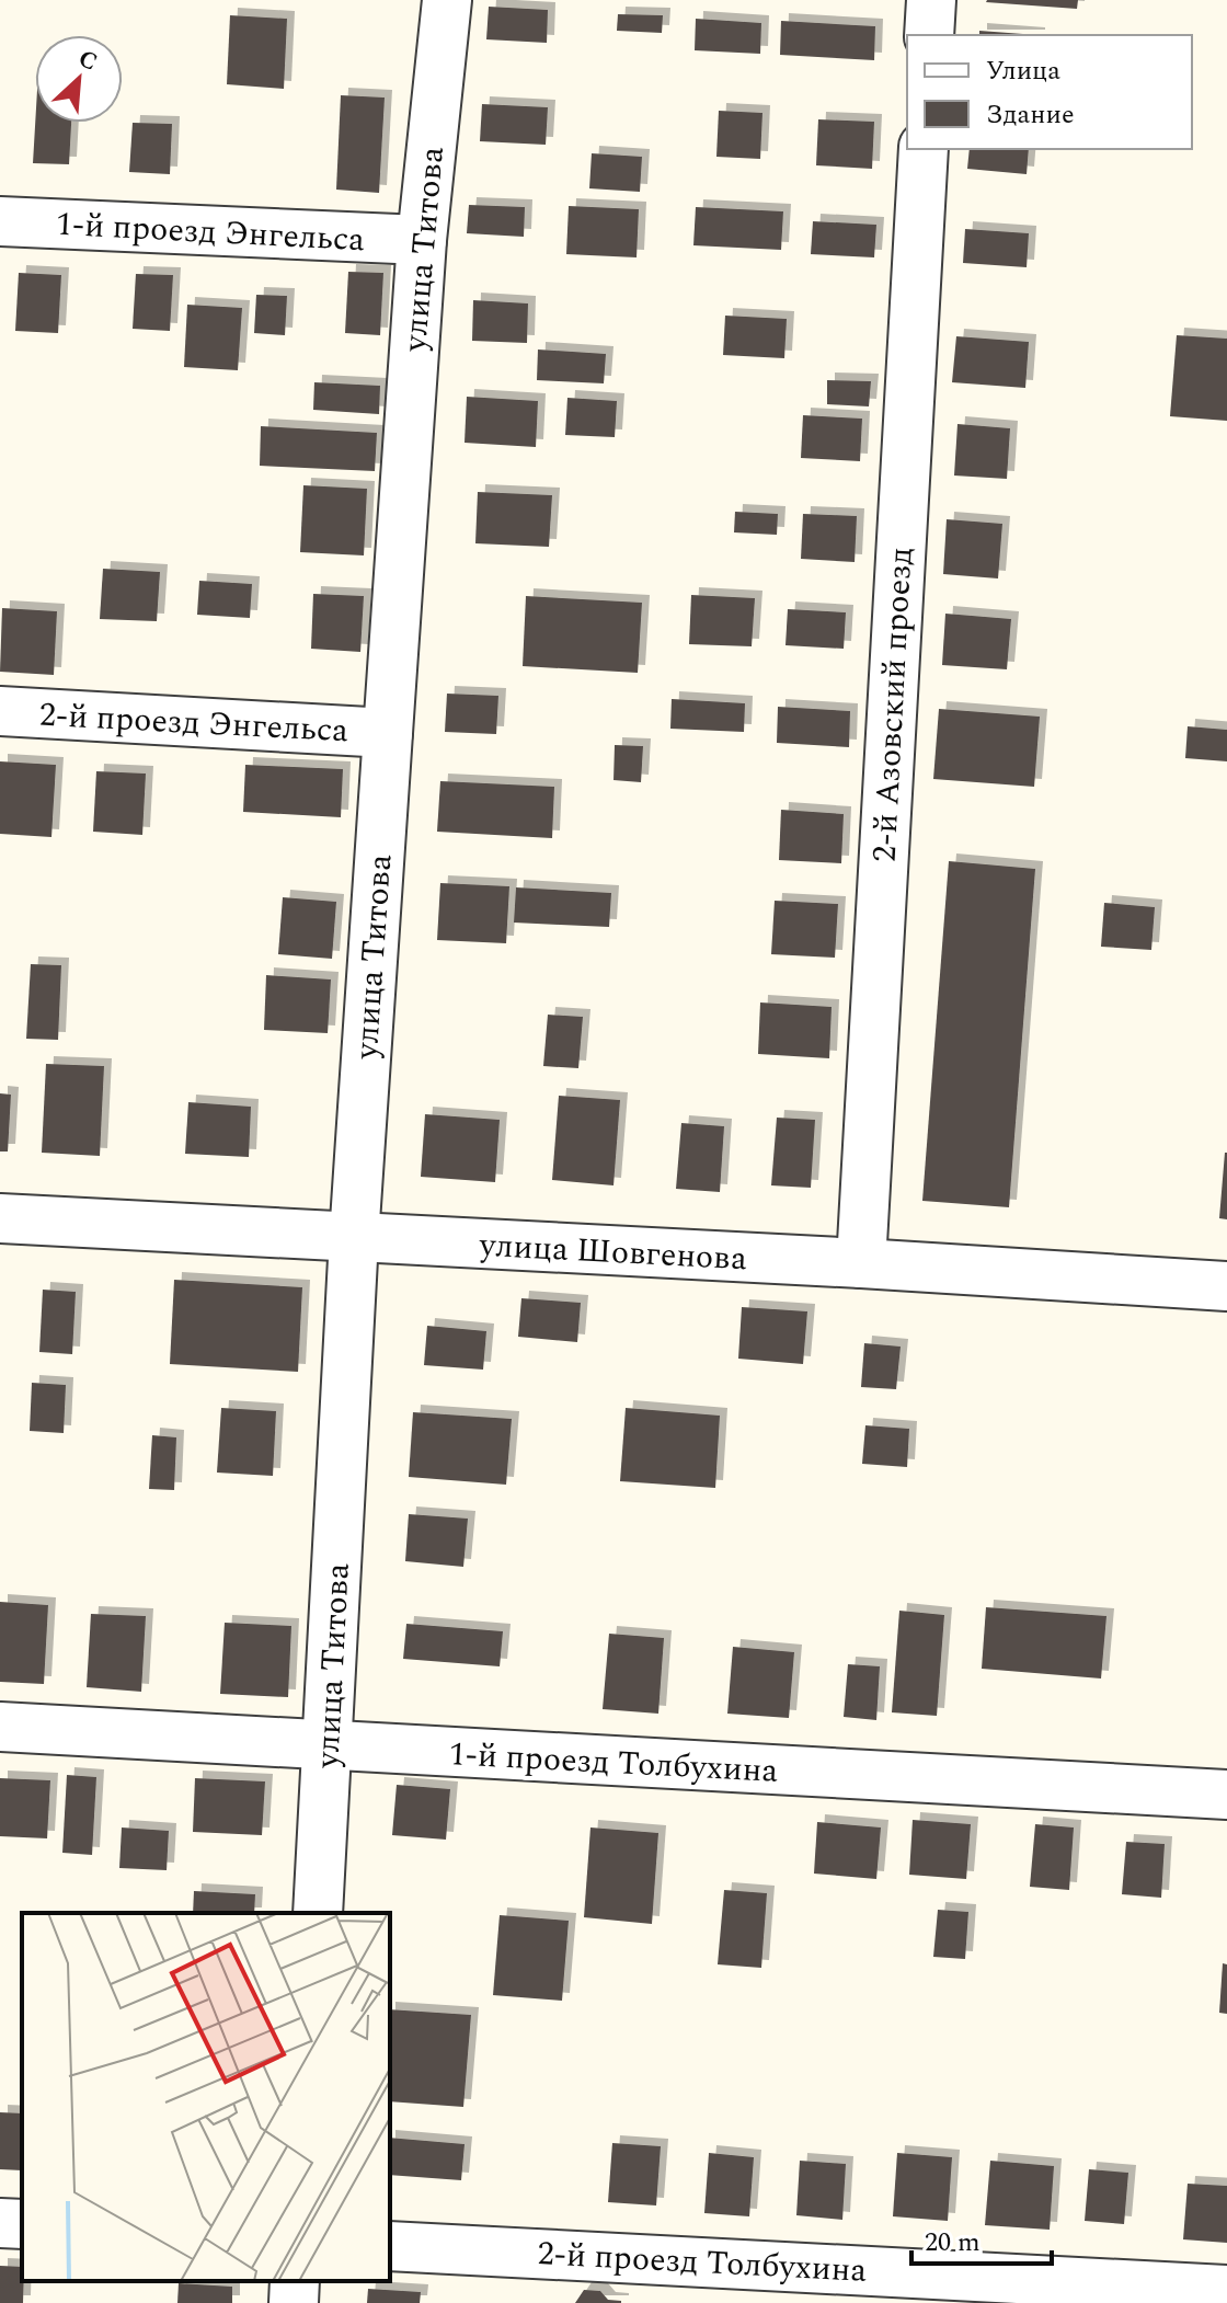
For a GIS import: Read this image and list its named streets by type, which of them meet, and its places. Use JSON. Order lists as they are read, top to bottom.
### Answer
{
  "streets": {
    "street": [
      "1-й проезд Энгельса",
      "улица Титова",
      "2-й Азовский проезд",
      "2-й проезд Энгельса",
      "улица Шовгенова",
      "1-й проезд Толбухина",
      "2-й проезд Толбухина"
    ]
  },
  "crossings": [
    ["1-й проезд Энгельса", "улица Титова"],
    ["улица Титова", "2-й проезд Энгельса"],
    ["улица Титова", "улица Шовгенова"],
    ["улица Титова", "1-й проезд Толбухина"],
    ["2-й Азовский проезд", "улица Шовгенова"]
  ],
  "legend": ["Улица", "Здание"],
  "scale_bar": "20 m",
  "north": "top right"
}
